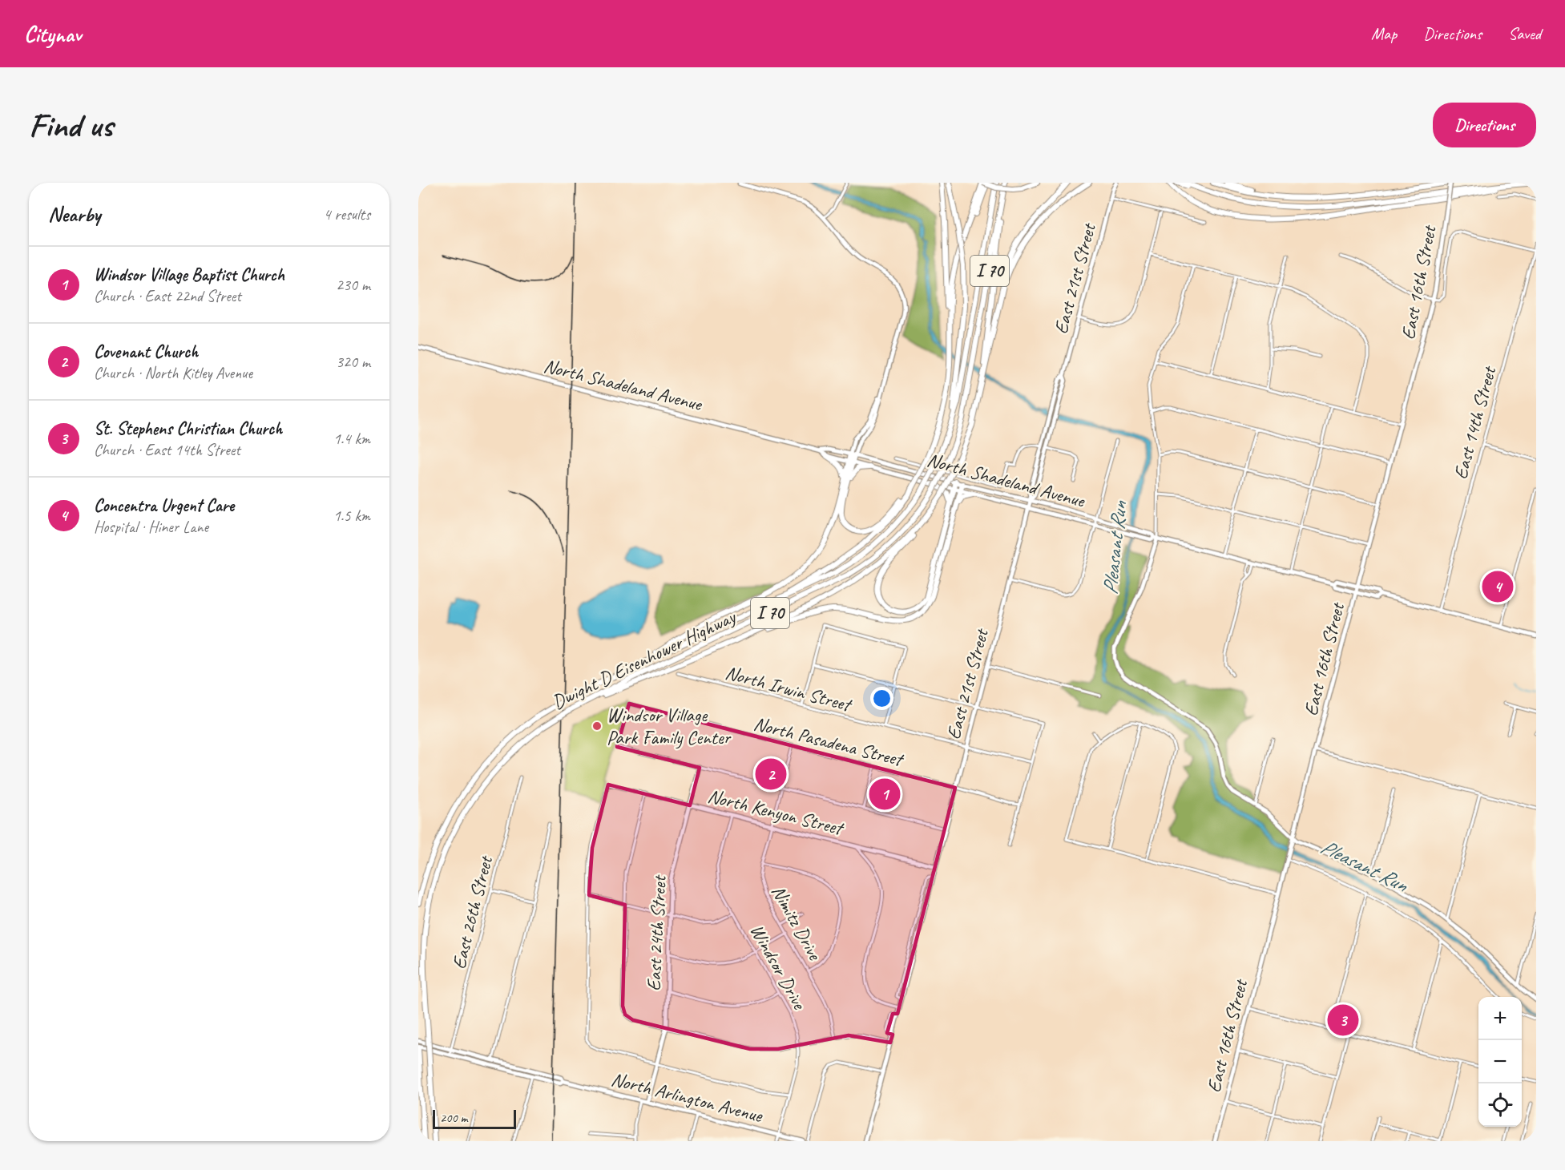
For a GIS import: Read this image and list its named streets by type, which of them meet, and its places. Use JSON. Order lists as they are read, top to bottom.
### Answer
{
  "streets": {
    "highway": ["I 70", "Dwight D Eisenhower Highway"],
    "main road": [
      "East 21st Street",
      "East 16th Street",
      "North Shadeland Avenue",
      "North Kenyon Street",
      "East 24th Street",
      "North Arlington Avenue"
    ],
    "street": [
      "East 14th Street",
      "North Irwin Street",
      "North Pasadena Street",
      "East 26th Street",
      "Nimitz Drive",
      "Windsor Drive"
    ]
  },
  "crossings": [
    ["East 21st Street", "North Shadeland Avenue"],
    ["East 21st Street", "North Irwin Street"],
    ["East 21st Street", "North Pasadena Street"],
    ["East 21st Street", "North Kenyon Street"],
    ["East 16th Street", "North Shadeland Avenue"],
    ["North Shadeland Avenue", "East 14th Street"],
    ["North Pasadena Street", "Nimitz Drive"],
    ["North Pasadena Street", "East 24th Street"],
    ["North Kenyon Street", "Nimitz Drive"],
    ["North Kenyon Street", "East 24th Street"],
    ["North Kenyon Street", "Windsor Drive"],
    ["East 26th Street", "North Arlington Avenue"],
    ["East 24th Street", "North Arlington Avenue"],
    ["Windsor Drive", "North Arlington Avenue"]
  ],
  "water": ["Pleasant Run"],
  "places": ["Windsor Village Park Family Center"],
  "scale_bar": "200 m",
  "page": {
    "header": "Citynav",
    "nav": ["Map", "Directions", "Saved"],
    "buttons": "Directions",
    "title": "Find us",
    "heading": ["Nearby", "4 results"],
    "list": [
      {
        "mark": "1",
        "name": "Windsor Village Baptist Church",
        "note": "Church · East 22nd Street",
        "value": "230 m"
      },
      {
        "mark": "2",
        "name": "Covenant Church",
        "note": "Church · North Kitley Avenue",
        "value": "320 m"
      },
      {
        "mark": "3",
        "name": "St. Stephens Christian Church",
        "note": "Church · East 14th Street",
        "value": "1.4 km"
      },
      {
        "mark": "4",
        "name": "Concentra Urgent Care",
        "note": "Hospital · Hiner Lane",
        "value": "1.5 km"
      }
    ],
    "pins": [
      "4",
      "2",
      "1",
      "3"
    ],
    "map_buttons": ["+", "−"],
    "scale": "200 m"
  }
}
